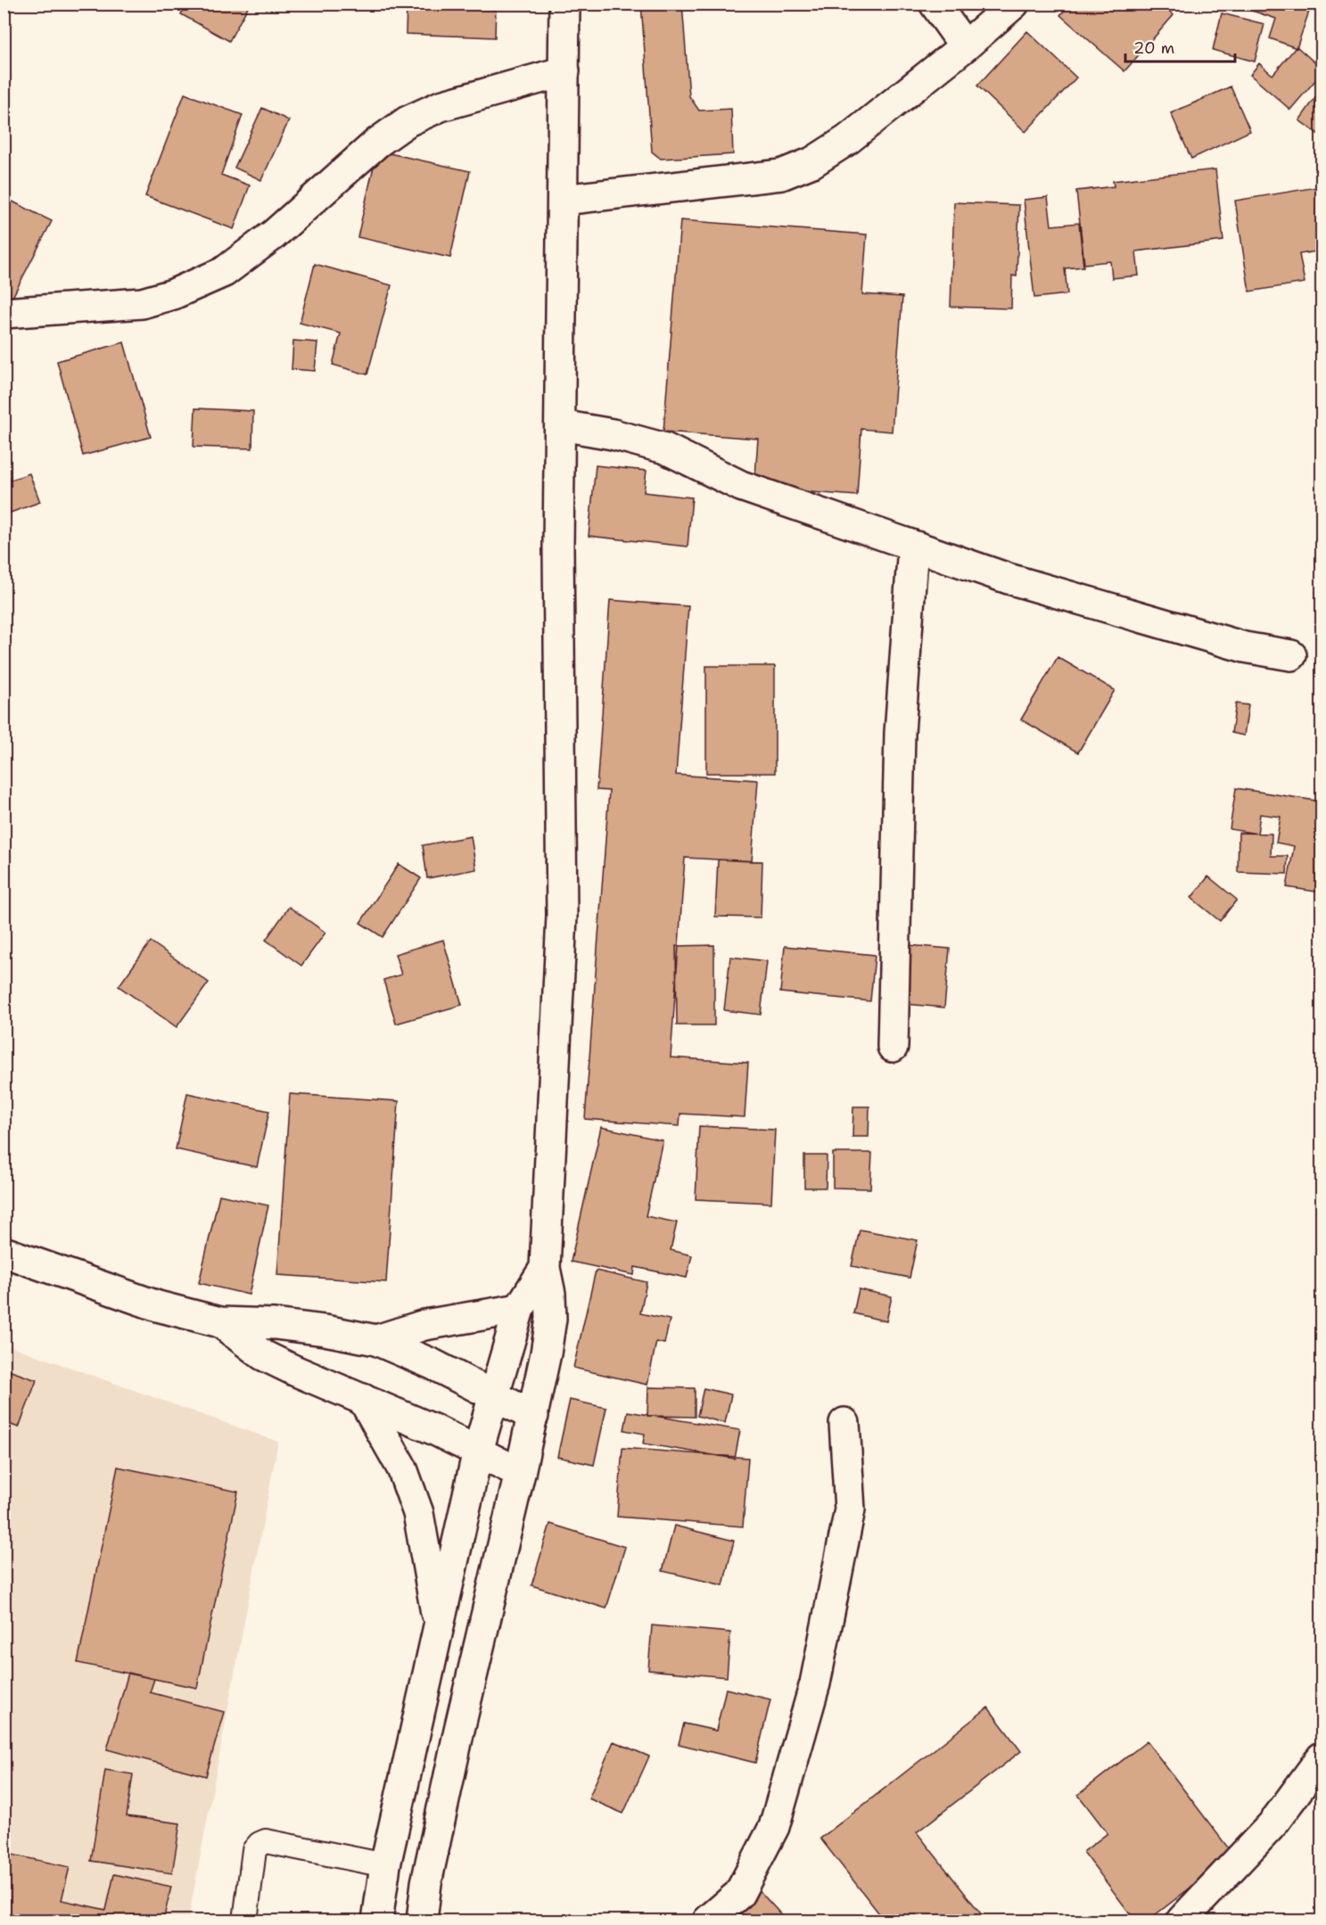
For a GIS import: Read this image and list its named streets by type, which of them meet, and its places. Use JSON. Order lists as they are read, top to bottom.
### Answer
{
  "scale_bar": "20 m"
}
